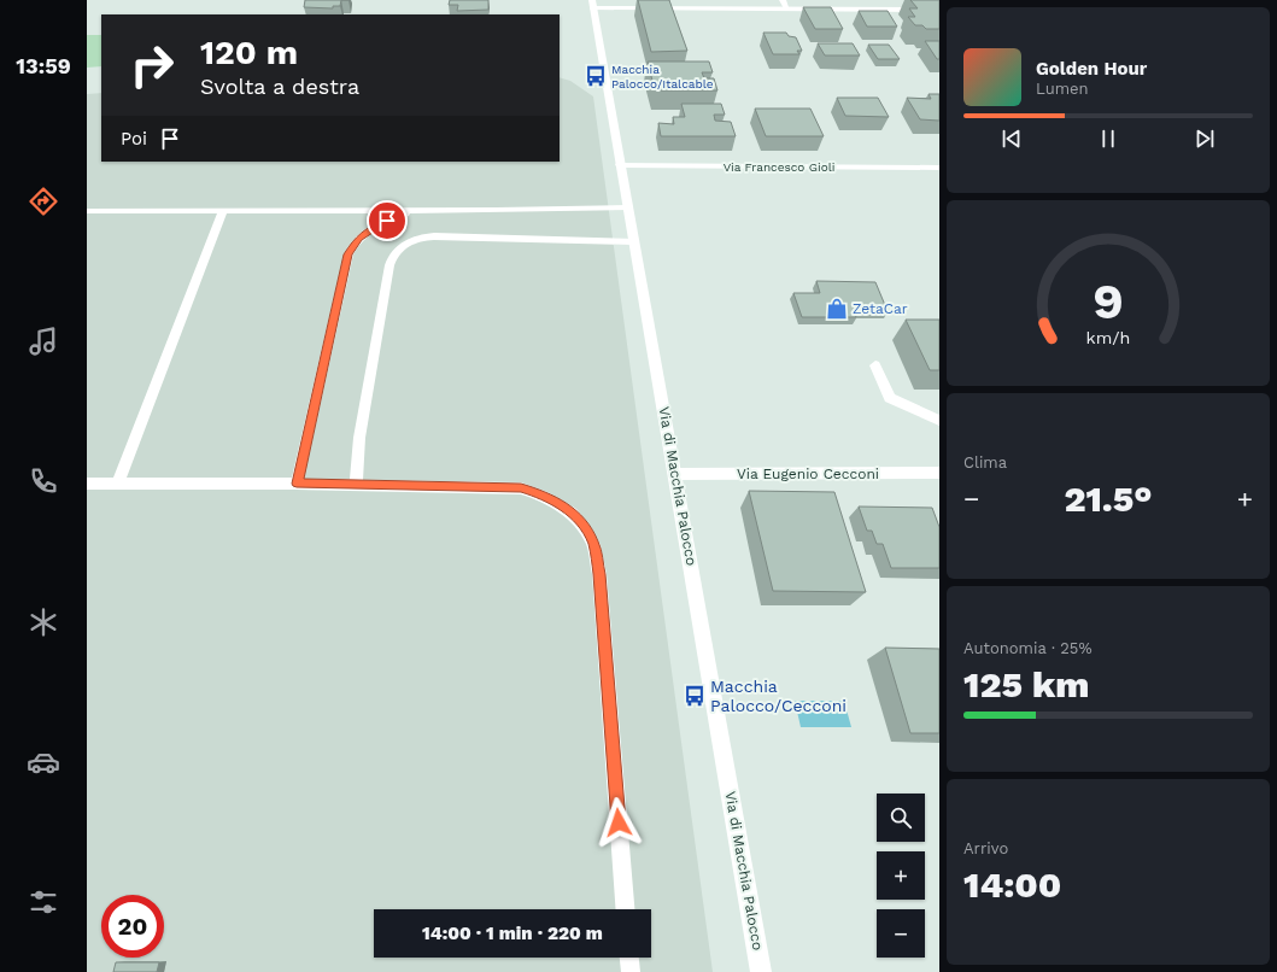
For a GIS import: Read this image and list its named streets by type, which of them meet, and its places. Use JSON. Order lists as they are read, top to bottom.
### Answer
{
  "streets": {
    "street": ["Via Francesco Gioli", "Via Eugenio Cecconi", "Via di Macchia Palocco"]
  },
  "crossings": [
    ["Via Francesco Gioli", "Via di Macchia Palocco"],
    ["Via Eugenio Cecconi", "Via di Macchia Palocco"]
  ],
  "places": {
    "bus stop": ["Macchia Palocco/Italcable", "Macchia Palocco/Cecconi"],
    "shop": ["ZetaCar"]
  },
  "page": {
    "tabs": "13:59",
    "turn": ["120 m", "Svolta a destra"],
    "song": ["Golden Hour", "Lumen"],
    "then": "Poi",
    "tile": [
      "Clima",
      ["Autonomia · 25%", "125 km"],
      ["Arrivo", "14:00"]
    ],
    "heat": ["−", "21.5°", "+"],
    "map_buttons": ["+", "−"],
    "limit": "20",
    "trip": "14:00 · 1 min · 220 m",
    "gauge": ["9", "km/h"]
  }
}
